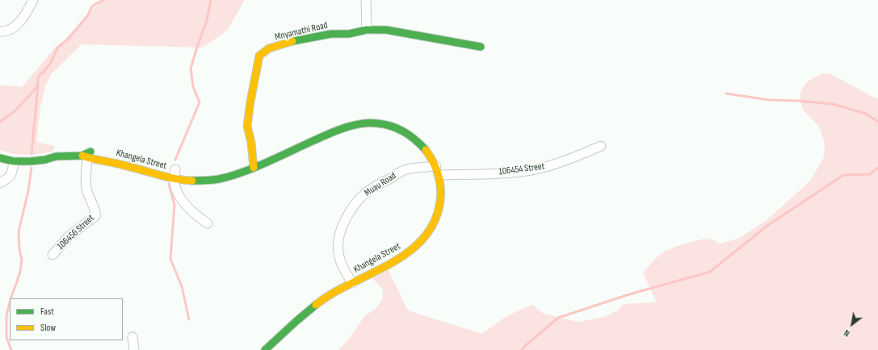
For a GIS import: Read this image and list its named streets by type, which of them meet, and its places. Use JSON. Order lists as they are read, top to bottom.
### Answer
{
  "streets": {
    "street": [
      "Mnyamathi Road",
      "Khangela Street",
      "106454 Street",
      "Muau Road",
      "106456 Street"
    ]
  },
  "crossings": [
    ["Mnyamathi Road", "Khangela Street"],
    ["Khangela Street", "106454 Street"],
    ["Khangela Street", "Muau Road"],
    ["Khangela Street", "106456 Street"]
  ],
  "legend": ["Fast", "Slow"],
  "north": "bottom left"
}
